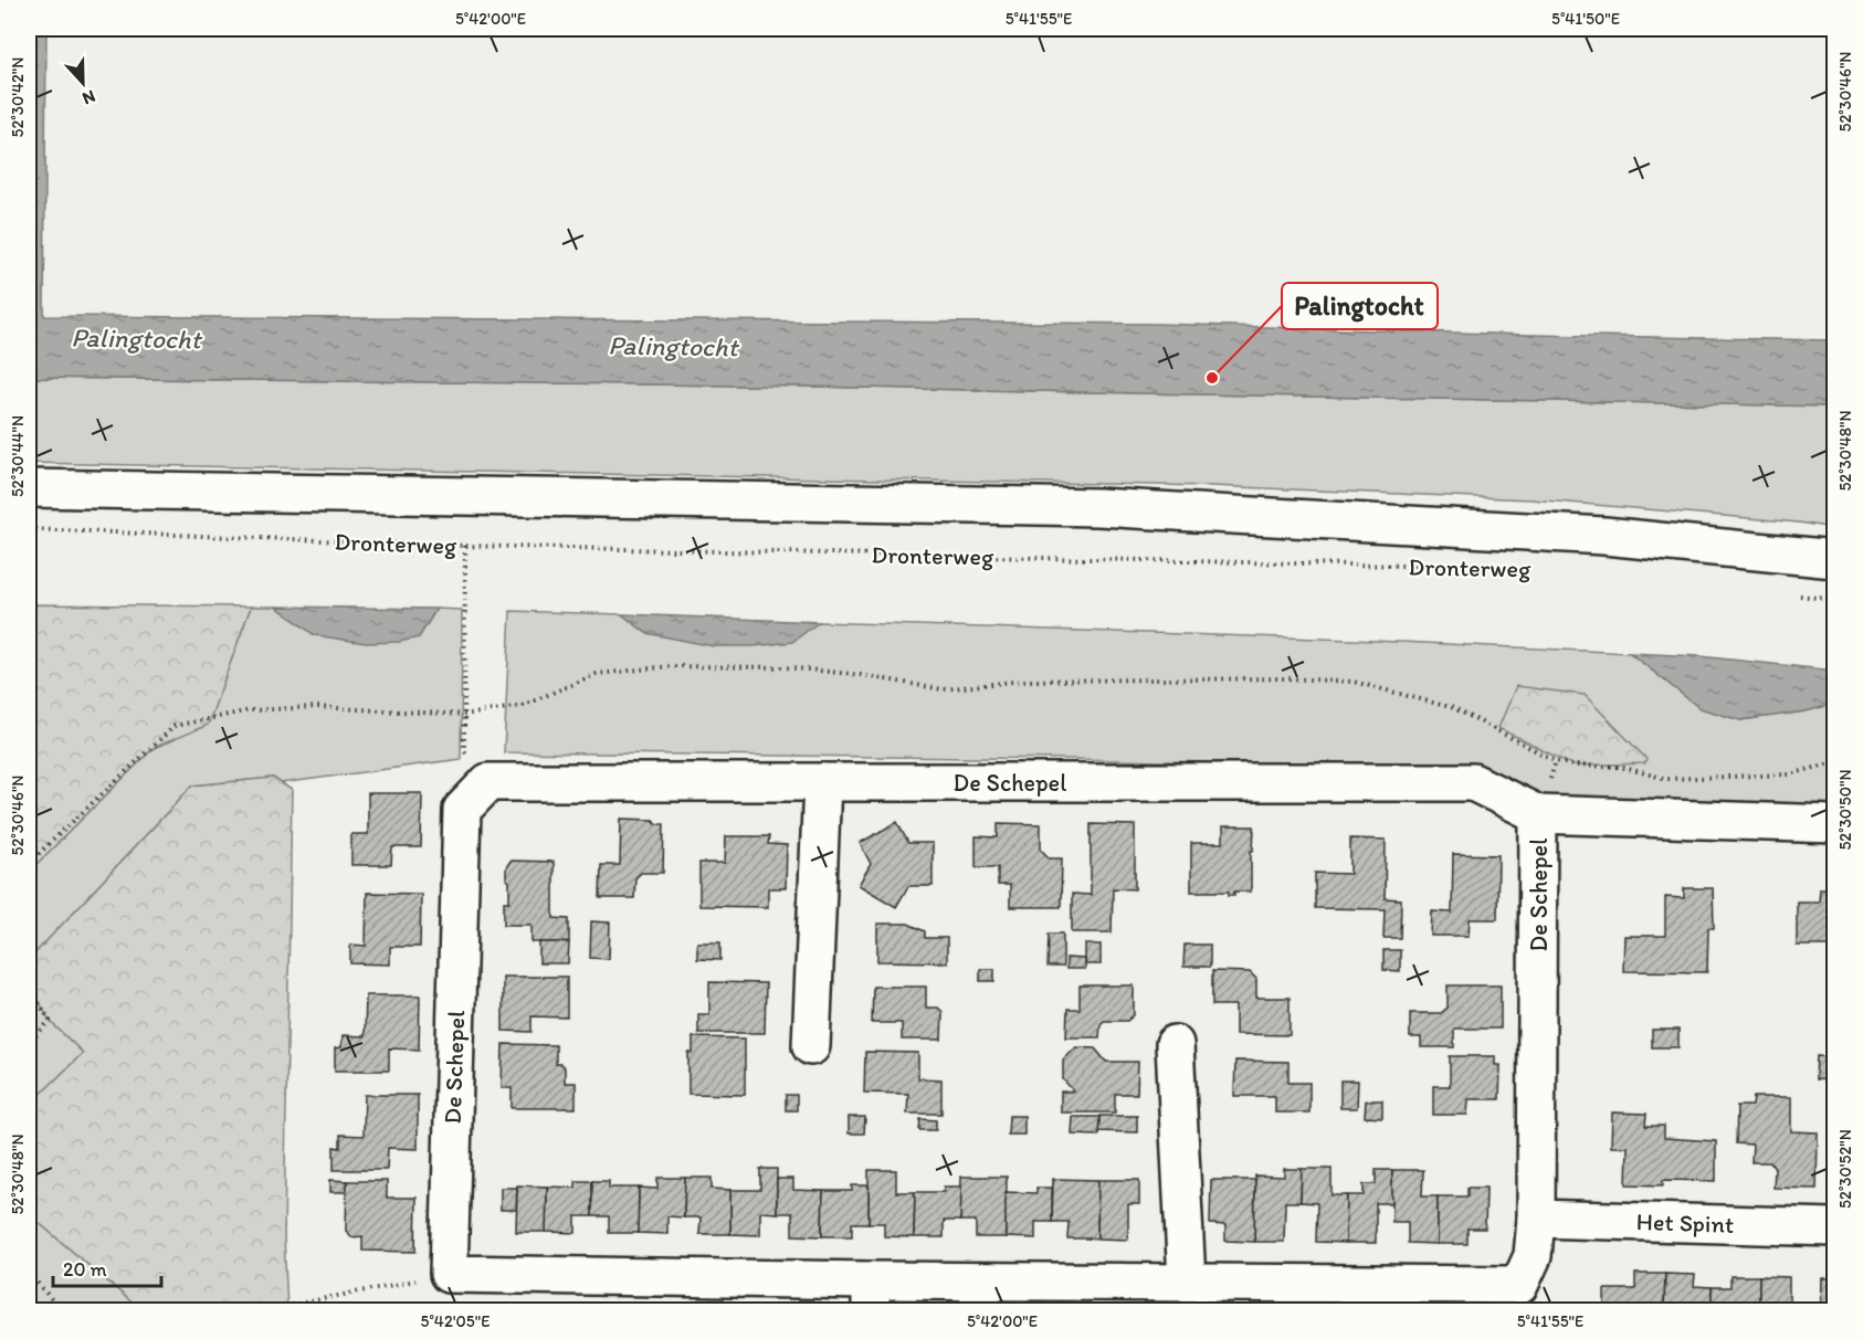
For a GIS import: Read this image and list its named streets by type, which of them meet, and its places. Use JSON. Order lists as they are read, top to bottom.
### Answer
{
  "streets": {
    "street": ["Dronterweg", "De Schepel", "Het Spint"]
  },
  "crossings": [
    ["De Schepel", "Het Spint"]
  ],
  "water": ["Palingtocht"],
  "places": ["Palingtocht"],
  "scale_bar": "20 m",
  "north": "bottom",
  "coordinates": [
    "5°42'00\"E",
    "5°41'55\"E",
    "5°41'50\"E",
    "52°30'46\"N",
    "52°30'42\"N",
    "52°30'48\"N",
    "52°30'44\"N",
    "52°30'50\"N",
    "52°30'52\"N",
    "5°42'05\"E"
  ]
}
